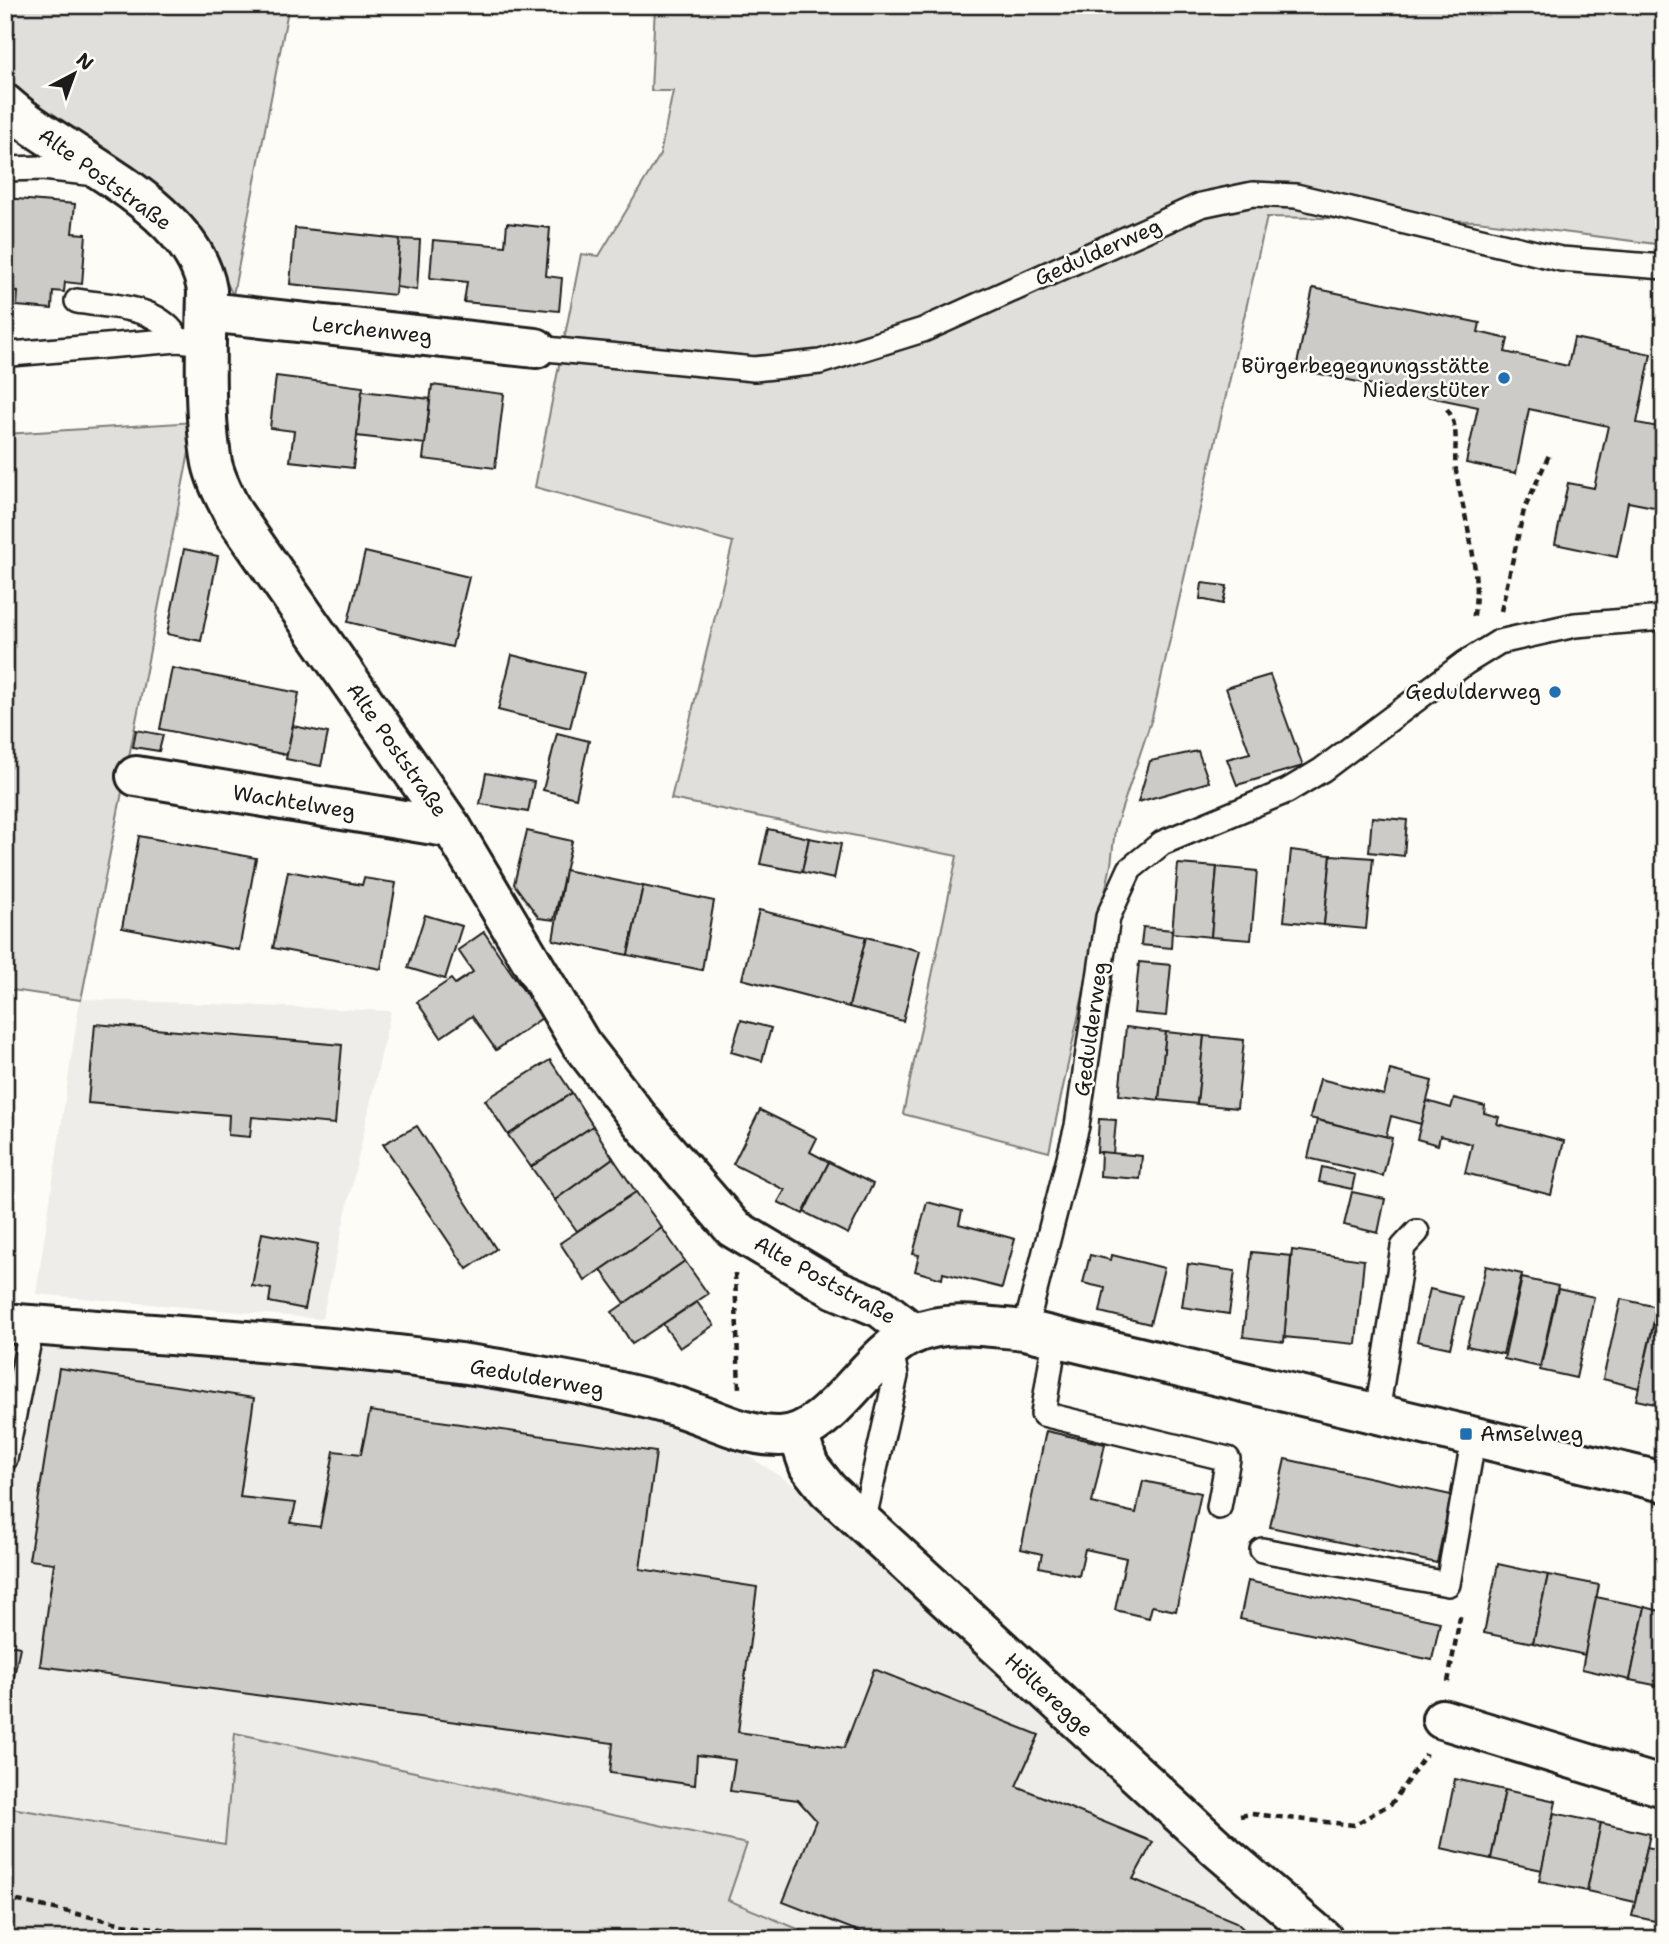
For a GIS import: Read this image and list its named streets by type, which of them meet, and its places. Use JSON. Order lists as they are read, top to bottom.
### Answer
{
  "streets": {
    "street": [
      "Alte Poststraße",
      "Gedulderweg",
      "Lerchenweg",
      "Wachtelweg",
      "Hölteregge"
    ]
  },
  "crossings": [
    ["Alte Poststraße", "Lerchenweg"],
    ["Alte Poststraße", "Wachtelweg"],
    ["Gedulderweg", "Lerchenweg"],
    ["Gedulderweg", "Hölteregge"]
  ],
  "places": {
    "other": ["Bürgerbegegnungsstätte Niederstüter", "Gedulderweg"],
    "transit": ["Amselweg"]
  },
  "north": "top right"
}
